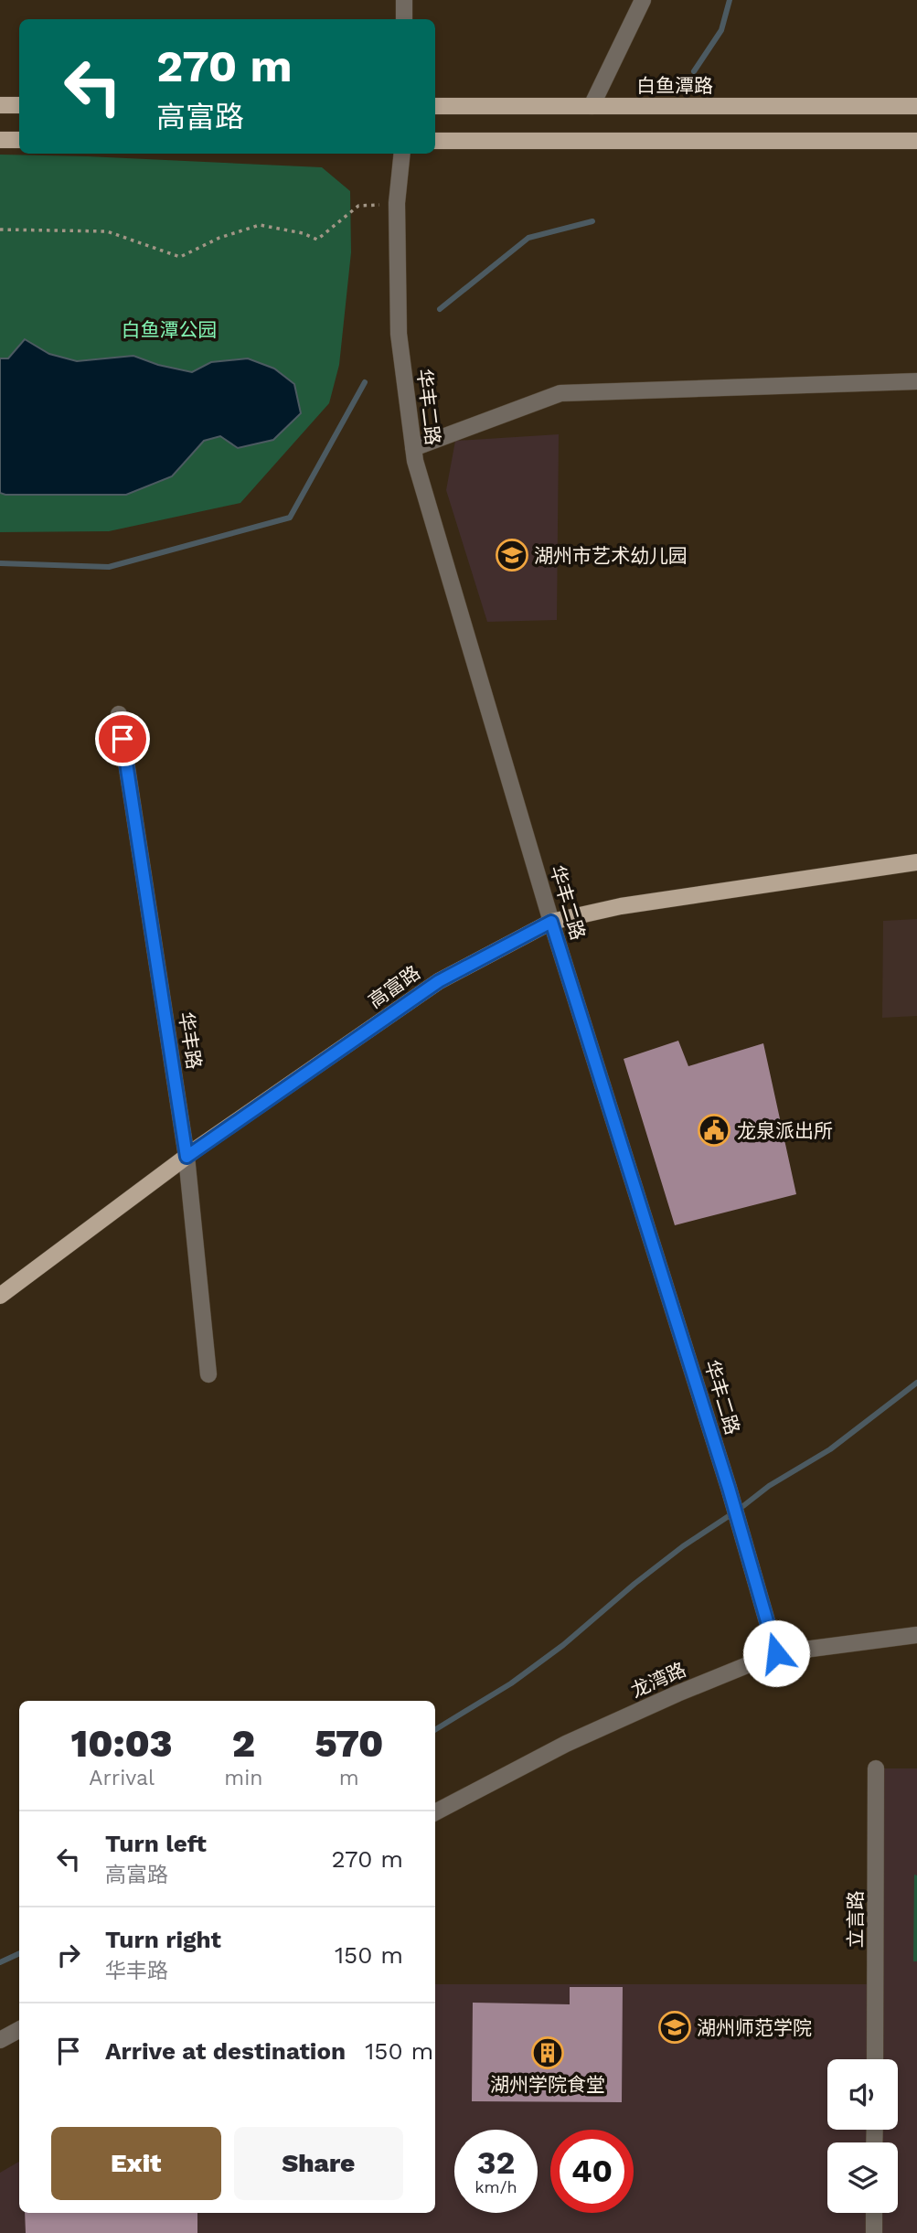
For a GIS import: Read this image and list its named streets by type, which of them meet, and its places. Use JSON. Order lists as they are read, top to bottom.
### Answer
{
  "streets": {
    "main road": ["白鱼潭路", "高富路"],
    "street": [
      "华丰二路",
      "华丰路",
      "龙湾路",
      "立言路"
    ]
  },
  "crossings": [
    ["华丰二路", "高富路"],
    ["华丰二路", "龙湾路"],
    ["高富路", "华丰路"]
  ],
  "parks": ["白鱼潭公园"],
  "places": {
    "school or university": ["湖州市艺术幼儿园", "湖州师范学院"],
    "public building": ["龙泉派出所"],
    "building": ["湖州学院食堂"]
  },
  "page": {
    "turn": ["270 m", "高富路"],
    "eta": [
      "10:03",
      "Arrival",
      "2",
      "min",
      "570",
      "m"
    ],
    "list": [
      {
        "name": "Turn left",
        "note": "高富路",
        "value": "270 m"
      },
      {
        "name": "Turn right",
        "note": "华丰路",
        "value": "150 m"
      },
      {
        "name": "Arrive at destination",
        "value": "150 m"
      }
    ],
    "buttons": ["Exit", "Share"],
    "speed": "32 km/h",
    "limit": "40"
  }
}
